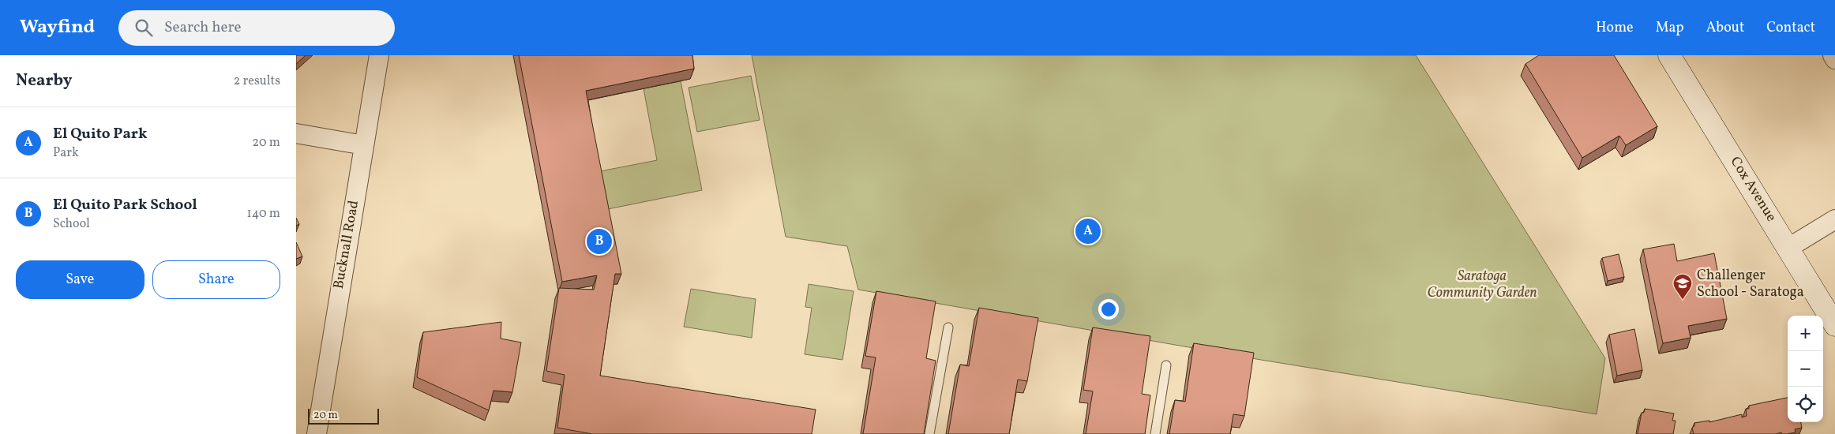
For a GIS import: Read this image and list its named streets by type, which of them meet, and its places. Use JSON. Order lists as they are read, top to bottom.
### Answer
{
  "streets": {
    "street": ["Cox Avenue", "Bucknall Road"]
  },
  "parks": ["Saratoga Community Garden"],
  "places": {
    "school or university": ["Challenger School - Saratoga"]
  },
  "scale_bar": "20 m",
  "page": {
    "header": "Wayfind",
    "search": "Search here",
    "nav": [
      "Home",
      "Map",
      "About",
      "Contact"
    ],
    "heading": ["Nearby", "2 results"],
    "list": [
      {
        "mark": "A",
        "name": "El Quito Park",
        "note": "Park",
        "value": "20 m"
      },
      {
        "mark": "B",
        "name": "El Quito Park School",
        "note": "School",
        "value": "140 m"
      }
    ],
    "pins": ["A", "B"],
    "buttons": ["Save", "Share"],
    "map_buttons": ["+", "−"],
    "scale": "20 m"
  }
}
